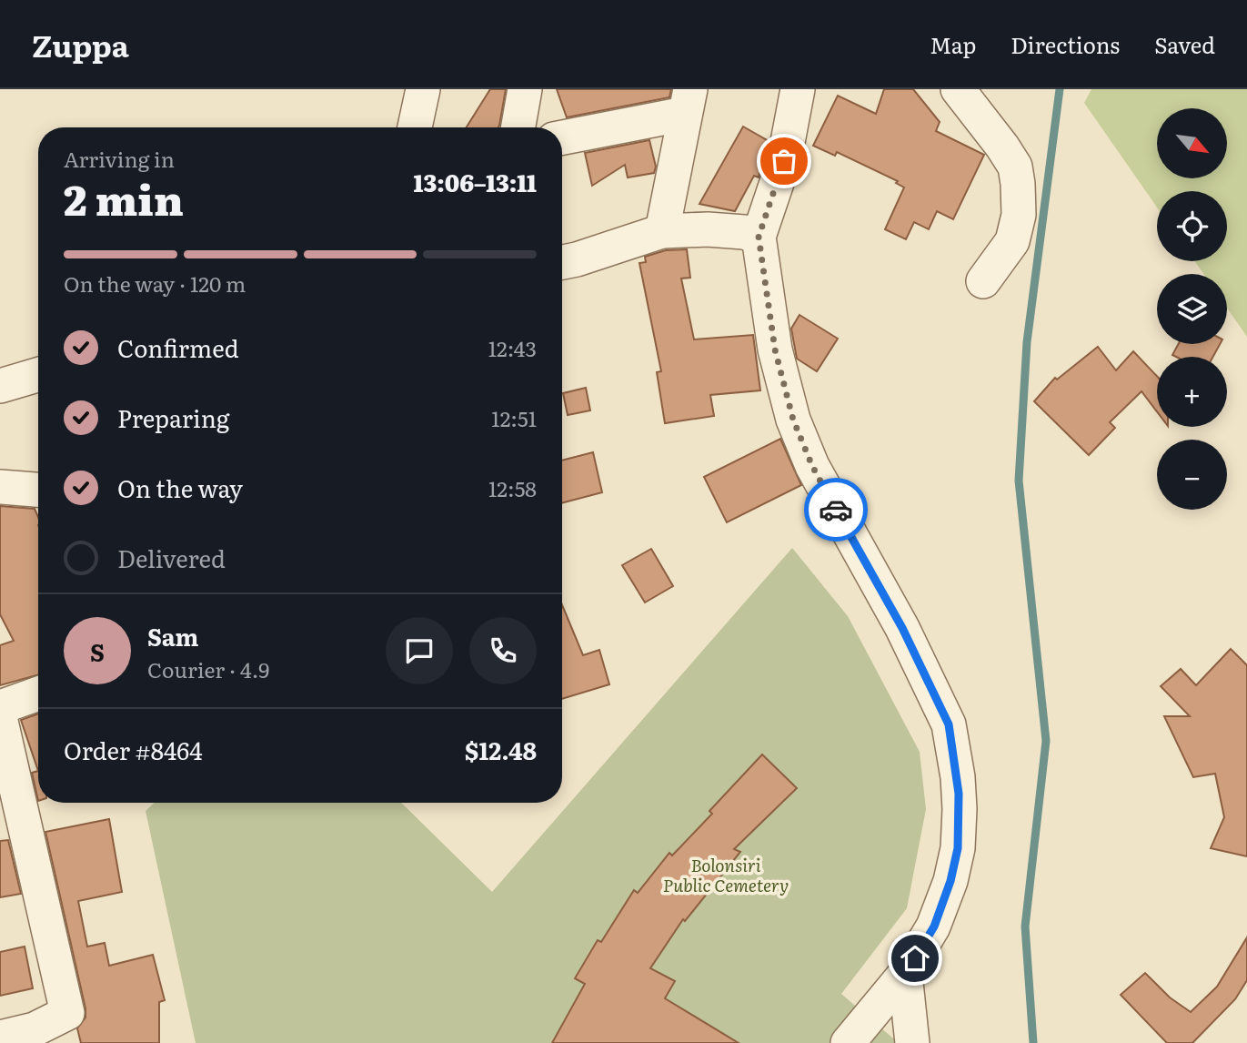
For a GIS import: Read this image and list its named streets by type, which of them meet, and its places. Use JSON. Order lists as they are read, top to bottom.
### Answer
{
  "parks": ["Bolonsiri Public Cemetery"],
  "north": "bottom right",
  "page": {
    "header": "Zuppa",
    "nav": ["Map", "Directions", "Saved"],
    "map_buttons": ["+", "−"],
    "heading": ["2 min", "Arriving in", "13:06–13:11"],
    "panel": [
      "Sam",
      "Courier · 4.9",
      "Order #8464",
      "$12.48"
    ],
    "bar": "On the way · 120 m",
    "list": [
      ["Confirmed", "12:43"],
      ["Preparing", "12:51"],
      ["On the way", "12:58"],
      "Delivered"
    ],
    "round": "S"
  }
}
